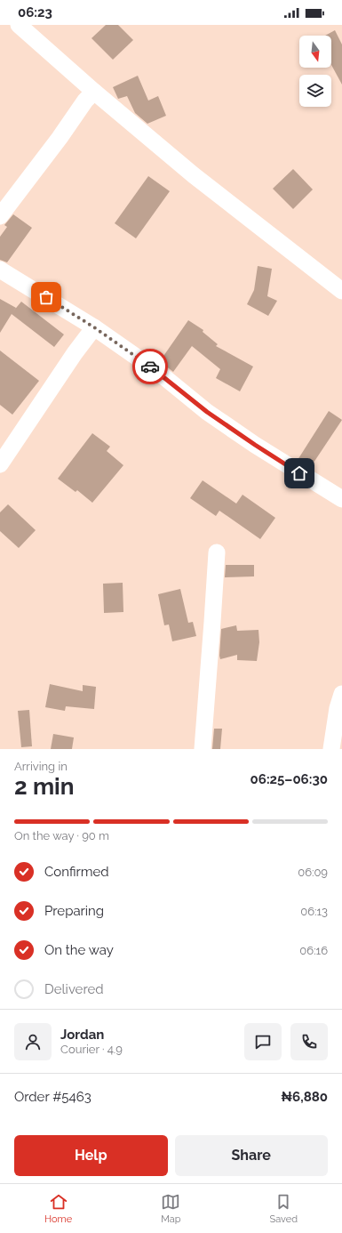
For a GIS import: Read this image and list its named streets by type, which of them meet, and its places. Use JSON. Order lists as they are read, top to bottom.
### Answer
{
  "north": "bottom",
  "page": {
    "status": "06:23",
    "heading": ["2 min", "Arriving in", "06:25–06:30"],
    "panel": [
      "Jordan",
      "Courier · 4.9",
      "Order #5463",
      "₦6,880"
    ],
    "bar": "On the way · 90 m",
    "list": [
      ["Confirmed", "06:09"],
      ["Preparing", "06:13"],
      ["On the way", "06:16"],
      "Delivered"
    ],
    "buttons": ["Help", "Share"],
    "tabs": ["Home", "Map", "Saved"]
  }
}
